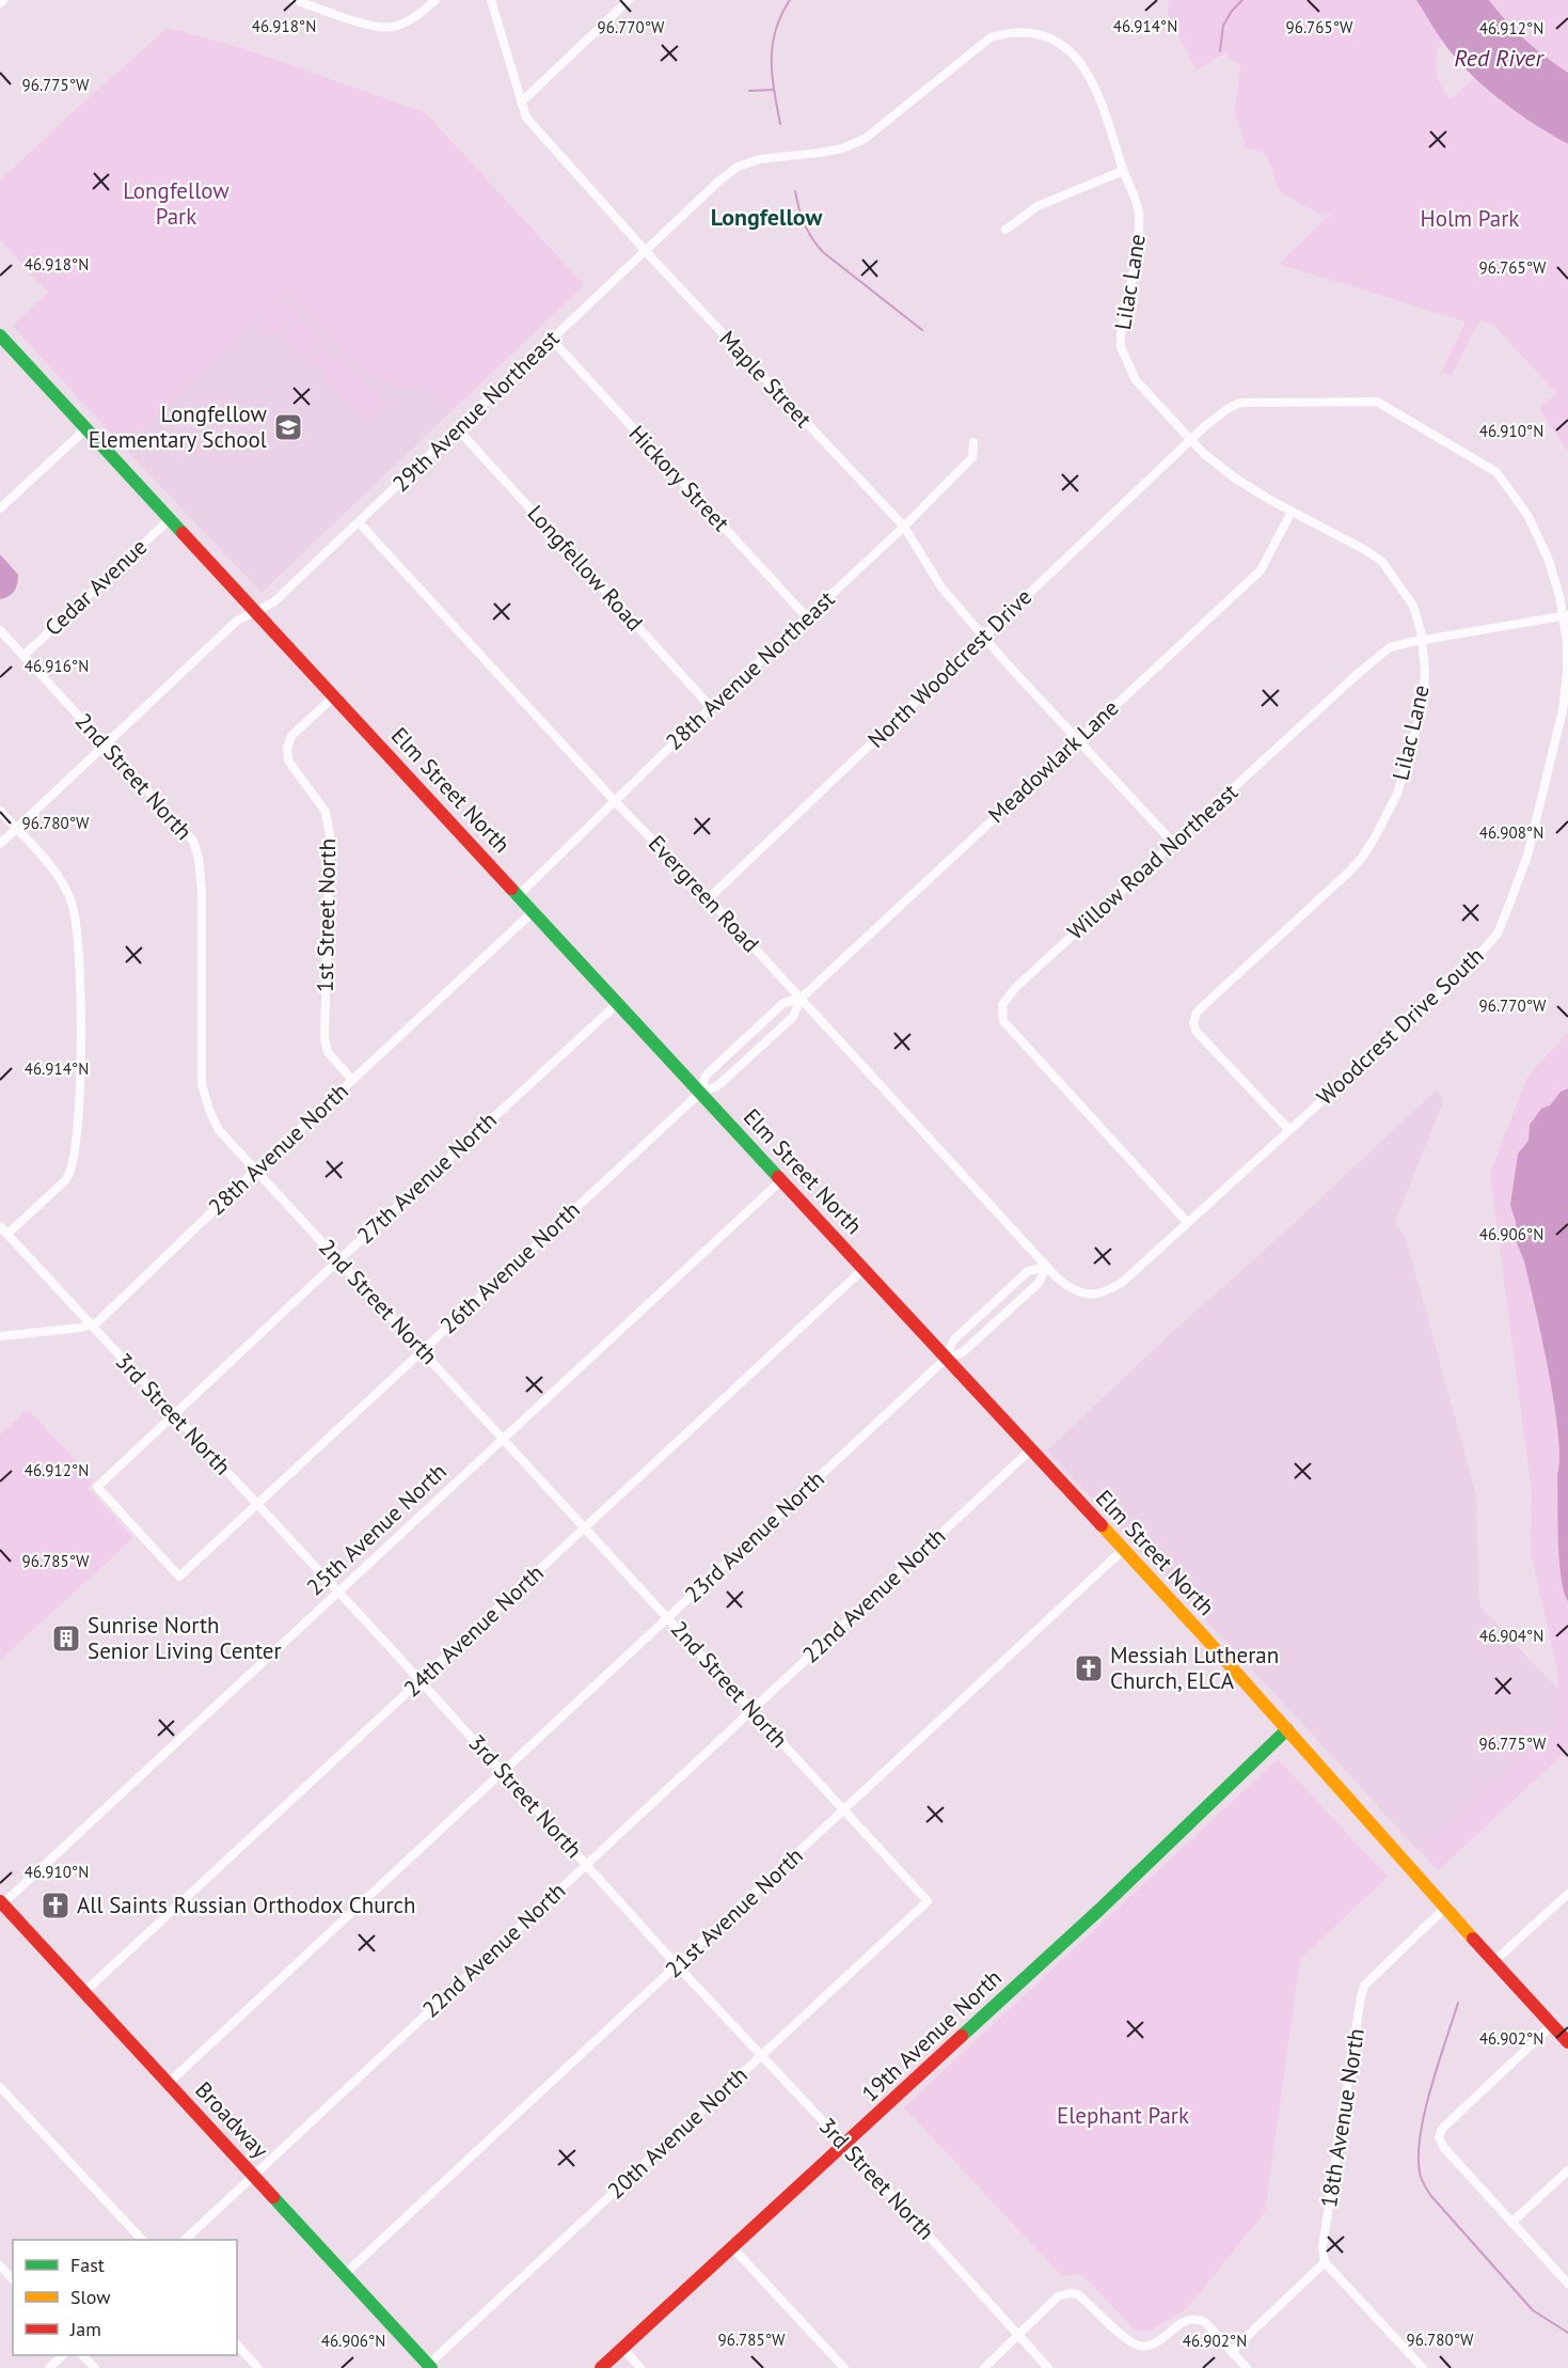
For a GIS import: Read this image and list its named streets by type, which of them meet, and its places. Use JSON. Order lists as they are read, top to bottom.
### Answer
{
  "streets": {
    "street": [
      "Lilac Lane",
      "Maple Street",
      "29th Avenue Northeast",
      "Hickory Street",
      "Longfellow Road",
      "Cedar Avenue",
      "North Woodcrest Drive",
      "28th Avenue Northeast",
      "Meadowlark Lane",
      "2nd Street North",
      "Elm Street North",
      "Willow Road Northeast",
      "Evergreen Road",
      "1st Street North",
      "Woodcrest Drive South",
      "28th Avenue North",
      "27th Avenue North",
      "26th Avenue North",
      "3rd Street North",
      "25th Avenue North",
      "23rd Avenue North",
      "22nd Avenue North",
      "24th Avenue North",
      "21st Avenue North",
      "19th Avenue North",
      "18th Avenue North",
      "Broadway",
      "20th Avenue North"
    ]
  },
  "crossings": [
    ["Lilac Lane", "29th Avenue Northeast"],
    ["Lilac Lane", "North Woodcrest Drive"],
    ["Lilac Lane", "Meadowlark Lane"],
    ["Lilac Lane", "Willow Road Northeast"],
    ["Lilac Lane", "Woodcrest Drive South"],
    ["Maple Street", "29th Avenue Northeast"],
    ["Maple Street", "North Woodcrest Drive"],
    ["Maple Street", "28th Avenue Northeast"],
    ["Maple Street", "Meadowlark Lane"],
    ["Maple Street", "Willow Road Northeast"],
    ["29th Avenue Northeast", "Hickory Street"],
    ["29th Avenue Northeast", "Longfellow Road"],
    ["29th Avenue Northeast", "2nd Street North"],
    ["29th Avenue Northeast", "Elm Street North"],
    ["29th Avenue Northeast", "Evergreen Road"],
    ["Hickory Street", "28th Avenue Northeast"],
    ["Longfellow Road", "28th Avenue Northeast"],
    ["Cedar Avenue", "2nd Street North"],
    ["Cedar Avenue", "Elm Street North"],
    ["North Woodcrest Drive", "Willow Road Northeast"],
    ["North Woodcrest Drive", "Evergreen Road"],
    ["North Woodcrest Drive", "Woodcrest Drive South"],
    ["28th Avenue Northeast", "Elm Street North"],
    ["28th Avenue Northeast", "Evergreen Road"],
    ["Meadowlark Lane", "Elm Street North"],
    ["Meadowlark Lane", "Evergreen Road"],
    ["Meadowlark Lane", "26th Avenue North"],
    ["2nd Street North", "28th Avenue North"],
    ["2nd Street North", "27th Avenue North"],
    ["2nd Street North", "26th Avenue North"],
    ["2nd Street North", "25th Avenue North"],
    ["2nd Street North", "23rd Avenue North"],
    ["2nd Street North", "22nd Avenue North"],
    ["2nd Street North", "24th Avenue North"],
    ["2nd Street North", "21st Avenue North"],
    ["2nd Street North", "20th Avenue North"],
    ["Elm Street North", "1st Street North"],
    ["Elm Street North", "28th Avenue North"],
    ["Elm Street North", "27th Avenue North"],
    ["Elm Street North", "26th Avenue North"],
    ["Elm Street North", "25th Avenue North"],
    ["Elm Street North", "23rd Avenue North"],
    ["Elm Street North", "22nd Avenue North"],
    ["Elm Street North", "24th Avenue North"],
    ["Elm Street North", "21st Avenue North"],
    ["Elm Street North", "19th Avenue North"],
    ["Elm Street North", "18th Avenue North"],
    ["Willow Road Northeast", "Woodcrest Drive South"],
    ["Evergreen Road", "Woodcrest Drive South"],
    ["1st Street North", "28th Avenue North"],
    ["28th Avenue North", "3rd Street North"],
    ["27th Avenue North", "26th Avenue North"],
    ["27th Avenue North", "3rd Street North"],
    ["26th Avenue North", "3rd Street North"],
    ["3rd Street North", "25th Avenue North"],
    ["3rd Street North", "23rd Avenue North"],
    ["3rd Street North", "22nd Avenue North"],
    ["3rd Street North", "24th Avenue North"],
    ["3rd Street North", "21st Avenue North"],
    ["3rd Street North", "19th Avenue North"],
    ["3rd Street North", "20th Avenue North"],
    ["25th Avenue North", "Broadway"],
    ["23rd Avenue North", "Broadway"],
    ["22nd Avenue North", "Broadway"],
    ["24th Avenue North", "Broadway"],
    ["21st Avenue North", "Broadway"],
    ["Broadway", "20th Avenue North"]
  ],
  "districts": ["Longfellow"],
  "water": ["Red River"],
  "parks": ["Longfellow Park", "Holm Park", "Elephant Park"],
  "places": {
    "school or university": ["Longfellow Elementary School"],
    "building": ["Sunrise North Senior Living Center"],
    "church": ["Messiah Lutheran Church, ELCA", "All Saints Russian Orthodox Church"]
  },
  "legend": ["Fast", "Slow", "Jam"],
  "coordinates": [
    "46.918°N",
    "46.914°N",
    "96.770°W",
    "96.765°W",
    "46.912°N",
    "96.775°W",
    "46.910°N",
    "46.916°N",
    "96.780°W",
    "46.908°N",
    "46.906°N",
    "96.785°W",
    "46.904°N",
    "46.902°N"
  ]
}
